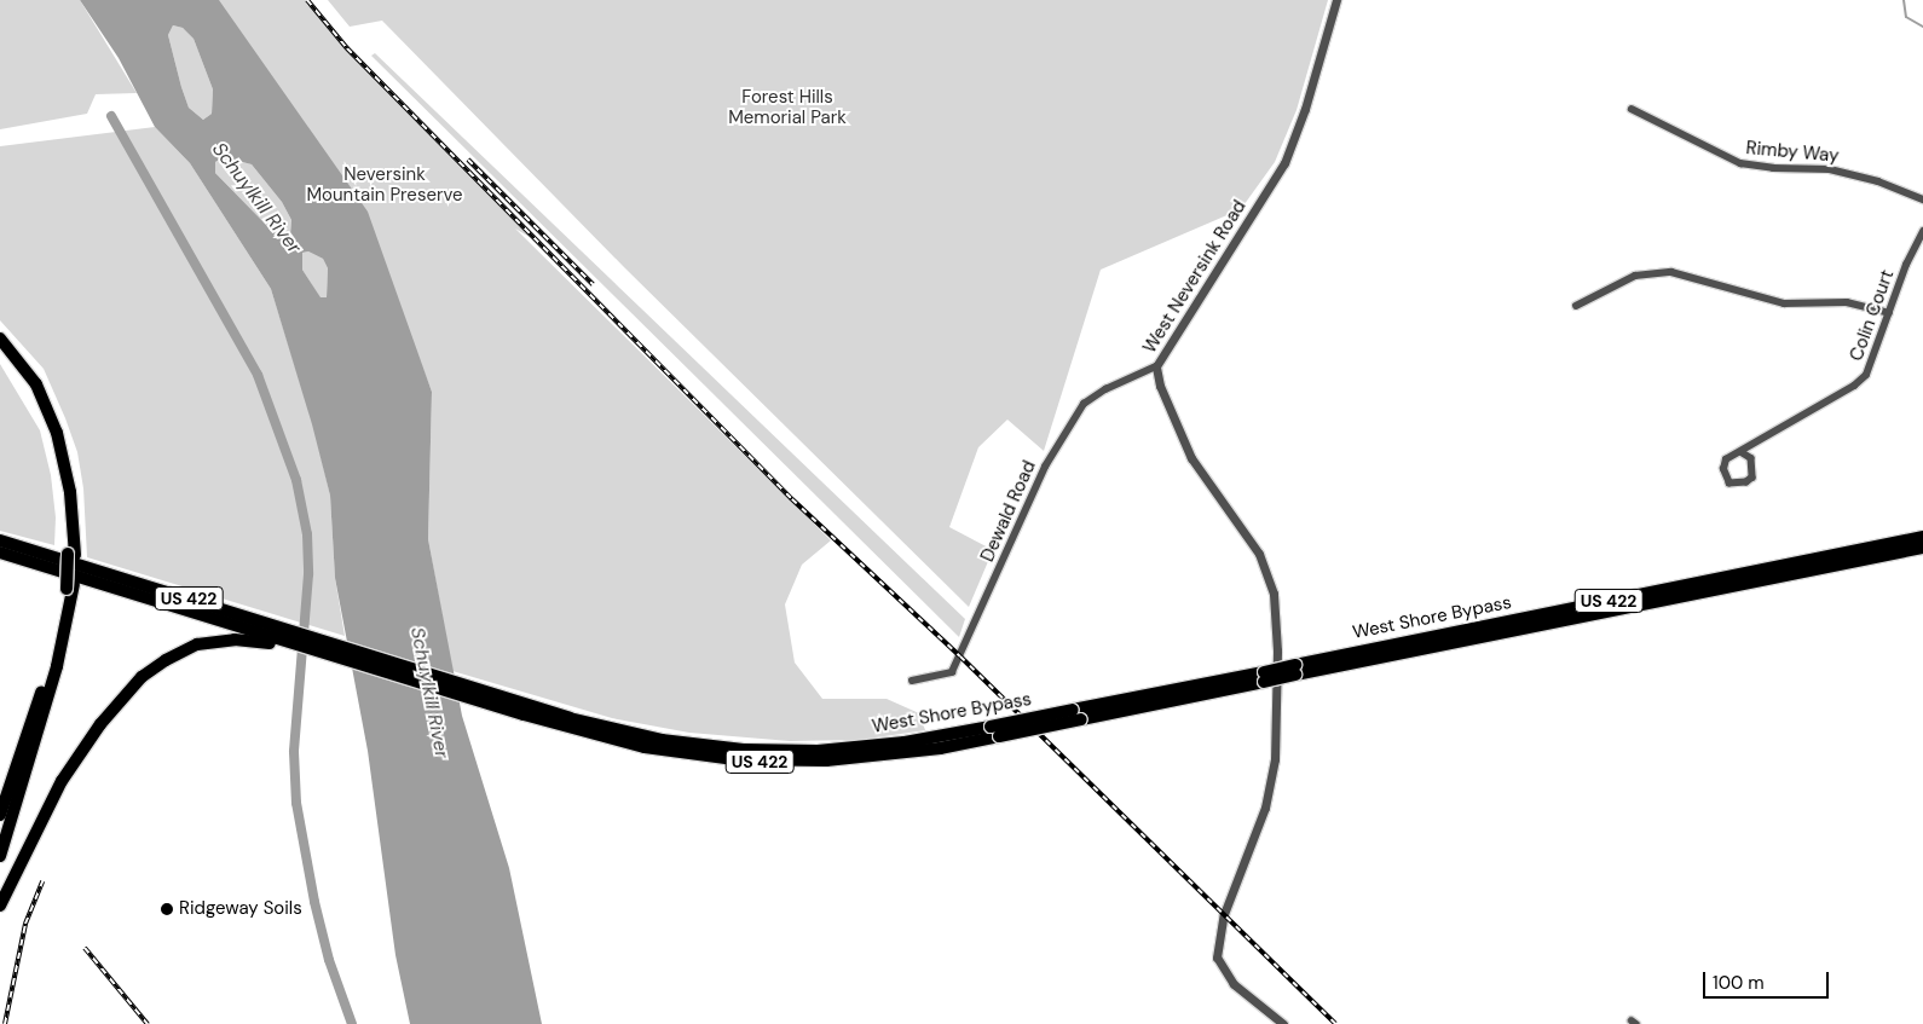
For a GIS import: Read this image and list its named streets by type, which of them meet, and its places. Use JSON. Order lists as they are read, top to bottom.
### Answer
{
  "streets": {
    "highway": ["US 422", "West Shore Bypass"],
    "street": [
      "Rimby Way",
      "West Neversink Road",
      "Colin Court",
      "Dewald Road"
    ]
  },
  "crossings": [
    ["West Neversink Road", "Dewald Road"]
  ],
  "water": ["Schuylkill River"],
  "parks": ["Forest Hills Memorial Park", "Neversink Mountain Preserve"],
  "places": ["Ridgeway Soils"],
  "scale_bar": "100 m"
}
